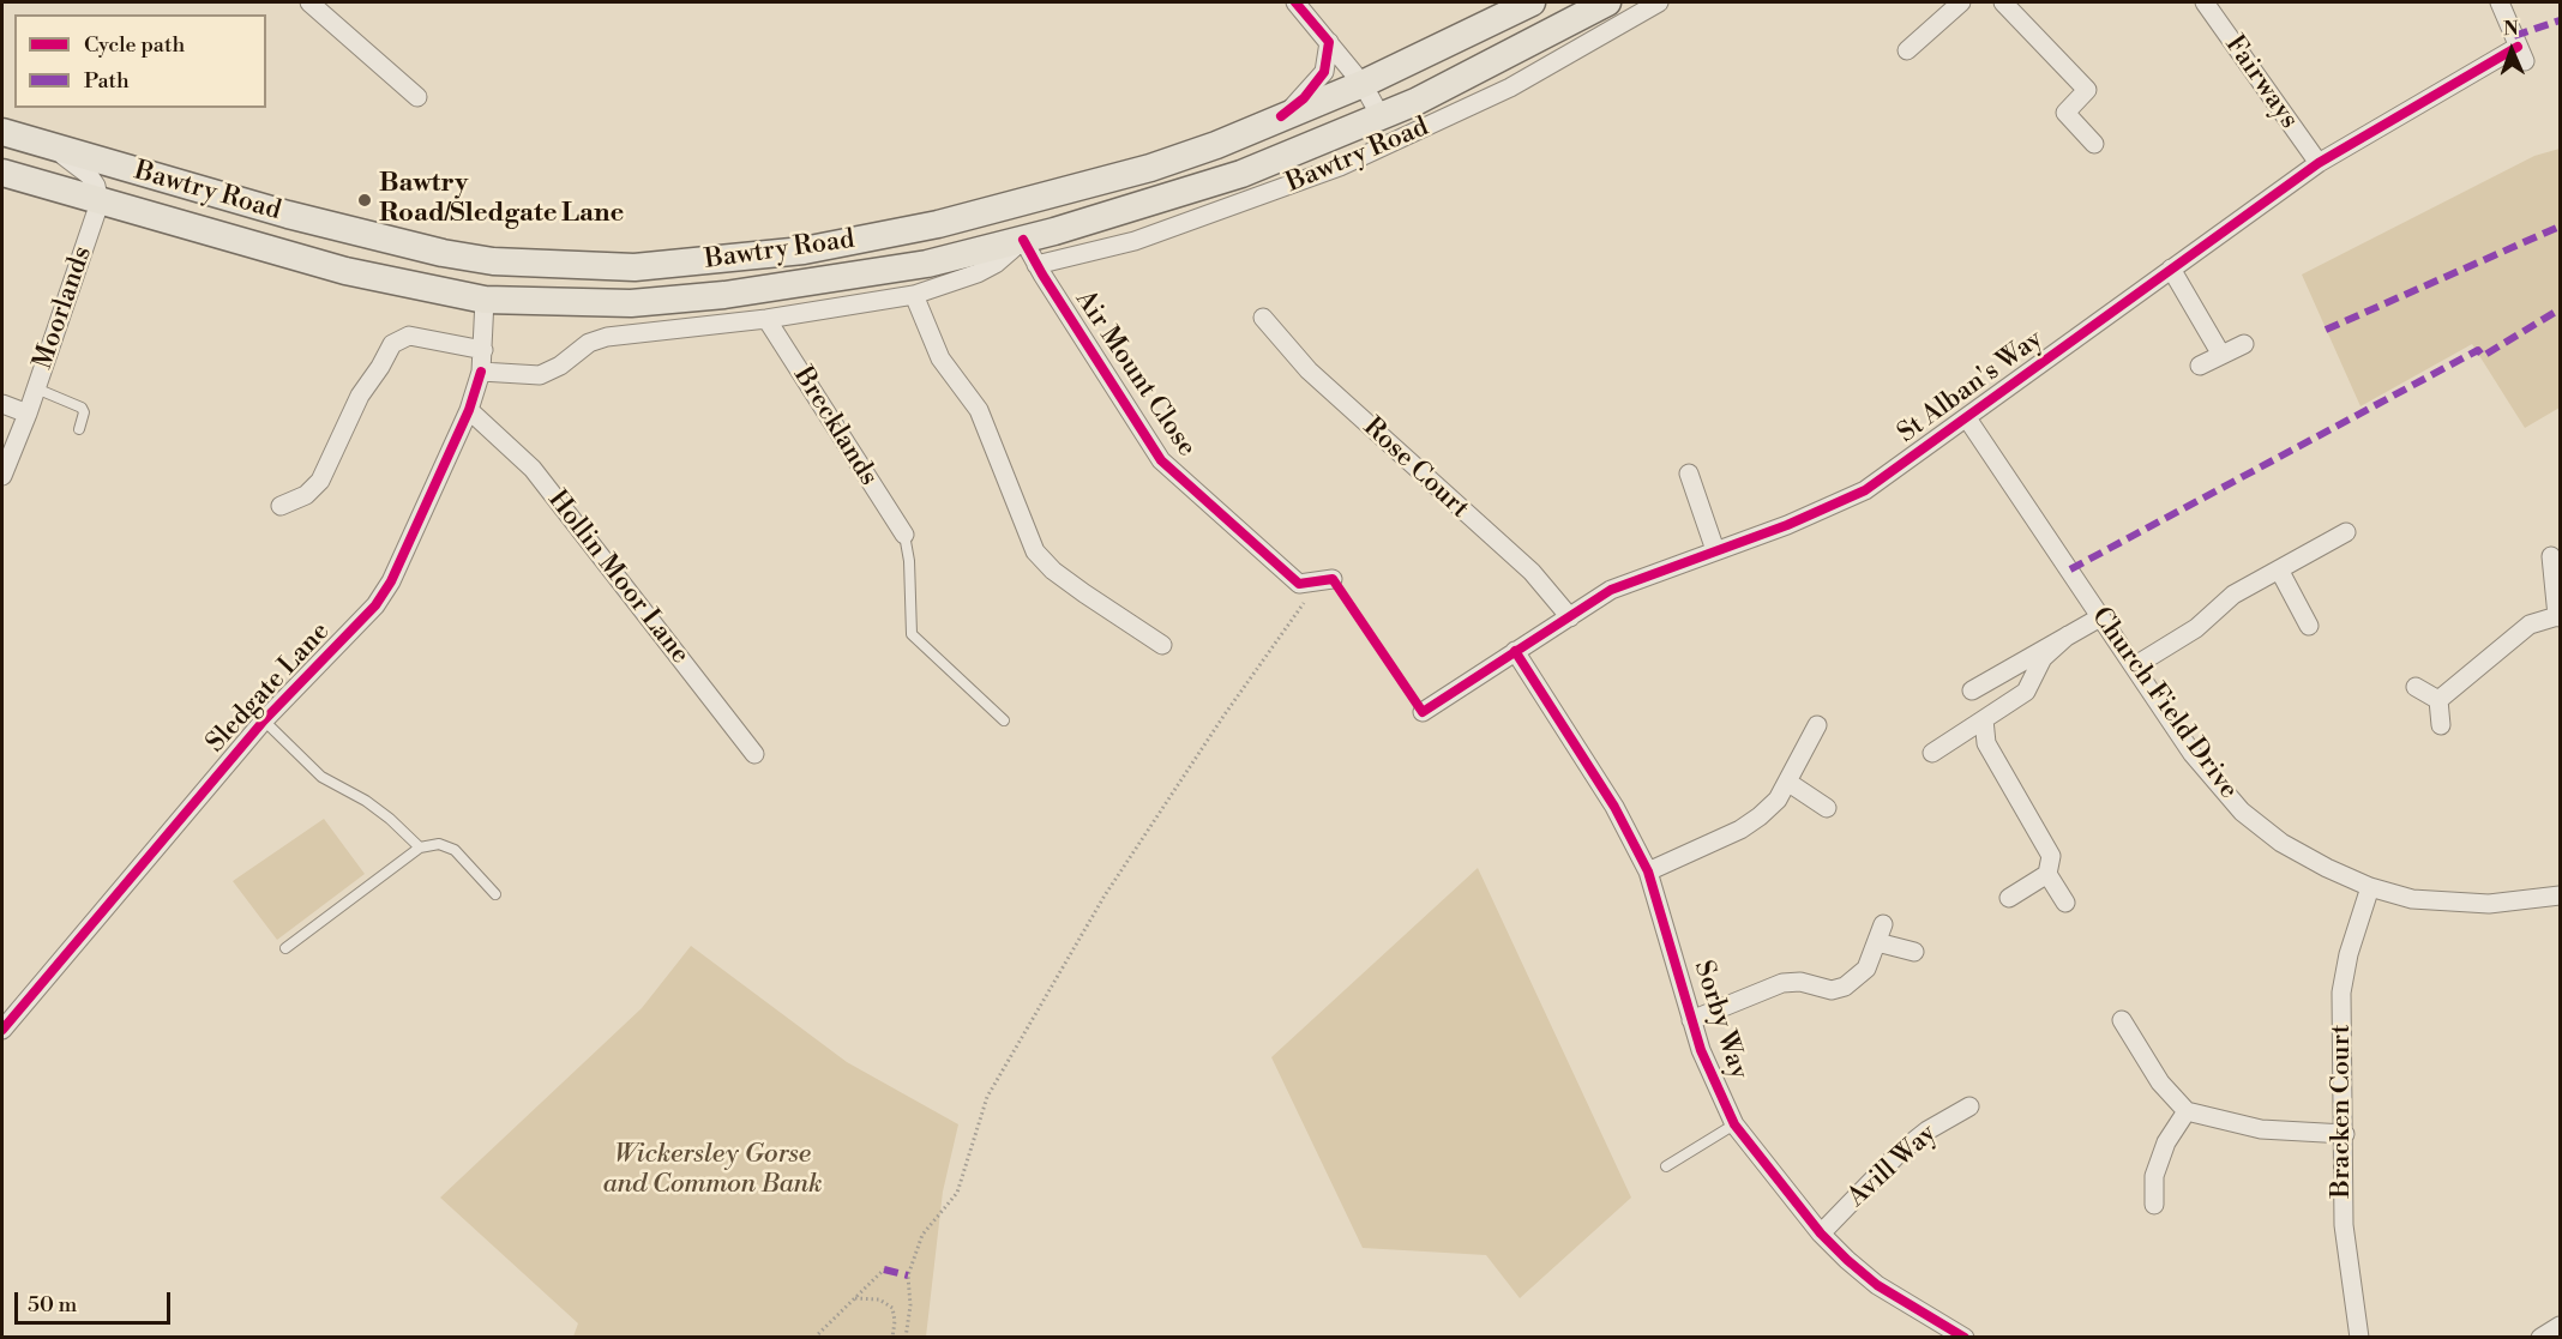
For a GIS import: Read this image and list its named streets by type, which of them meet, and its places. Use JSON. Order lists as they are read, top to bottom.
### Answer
{
  "streets": {
    "main road": ["Bawtry Road"],
    "street": [
      "Fairways",
      "Moorlands",
      "Air Mount Close",
      "St Alban's Way",
      "Brecklands",
      "Rose Court",
      "Hollin Moor Lane",
      "Sledgate Lane",
      "Church Field Drive",
      "Sorby Way",
      "Bracken Court",
      "Avill Way"
    ]
  },
  "crossings": [
    ["Fairways", "St Alban's Way"],
    ["Bawtry Road", "Moorlands"],
    ["Bawtry Road", "Air Mount Close"],
    ["Bawtry Road", "Brecklands"],
    ["Bawtry Road", "Sledgate Lane"],
    ["St Alban's Way", "Rose Court"],
    ["St Alban's Way", "Church Field Drive"],
    ["St Alban's Way", "Sorby Way"],
    ["Hollin Moor Lane", "Sledgate Lane"],
    ["Church Field Drive", "Bracken Court"],
    ["Sorby Way", "Avill Way"]
  ],
  "parks": ["Wickersley Gorse and Common Bank"],
  "places": ["Bawtry Road/Sledgate Lane"],
  "legend": ["Cycle path", "Path"],
  "scale_bar": "50 m",
  "north": "top"
}
